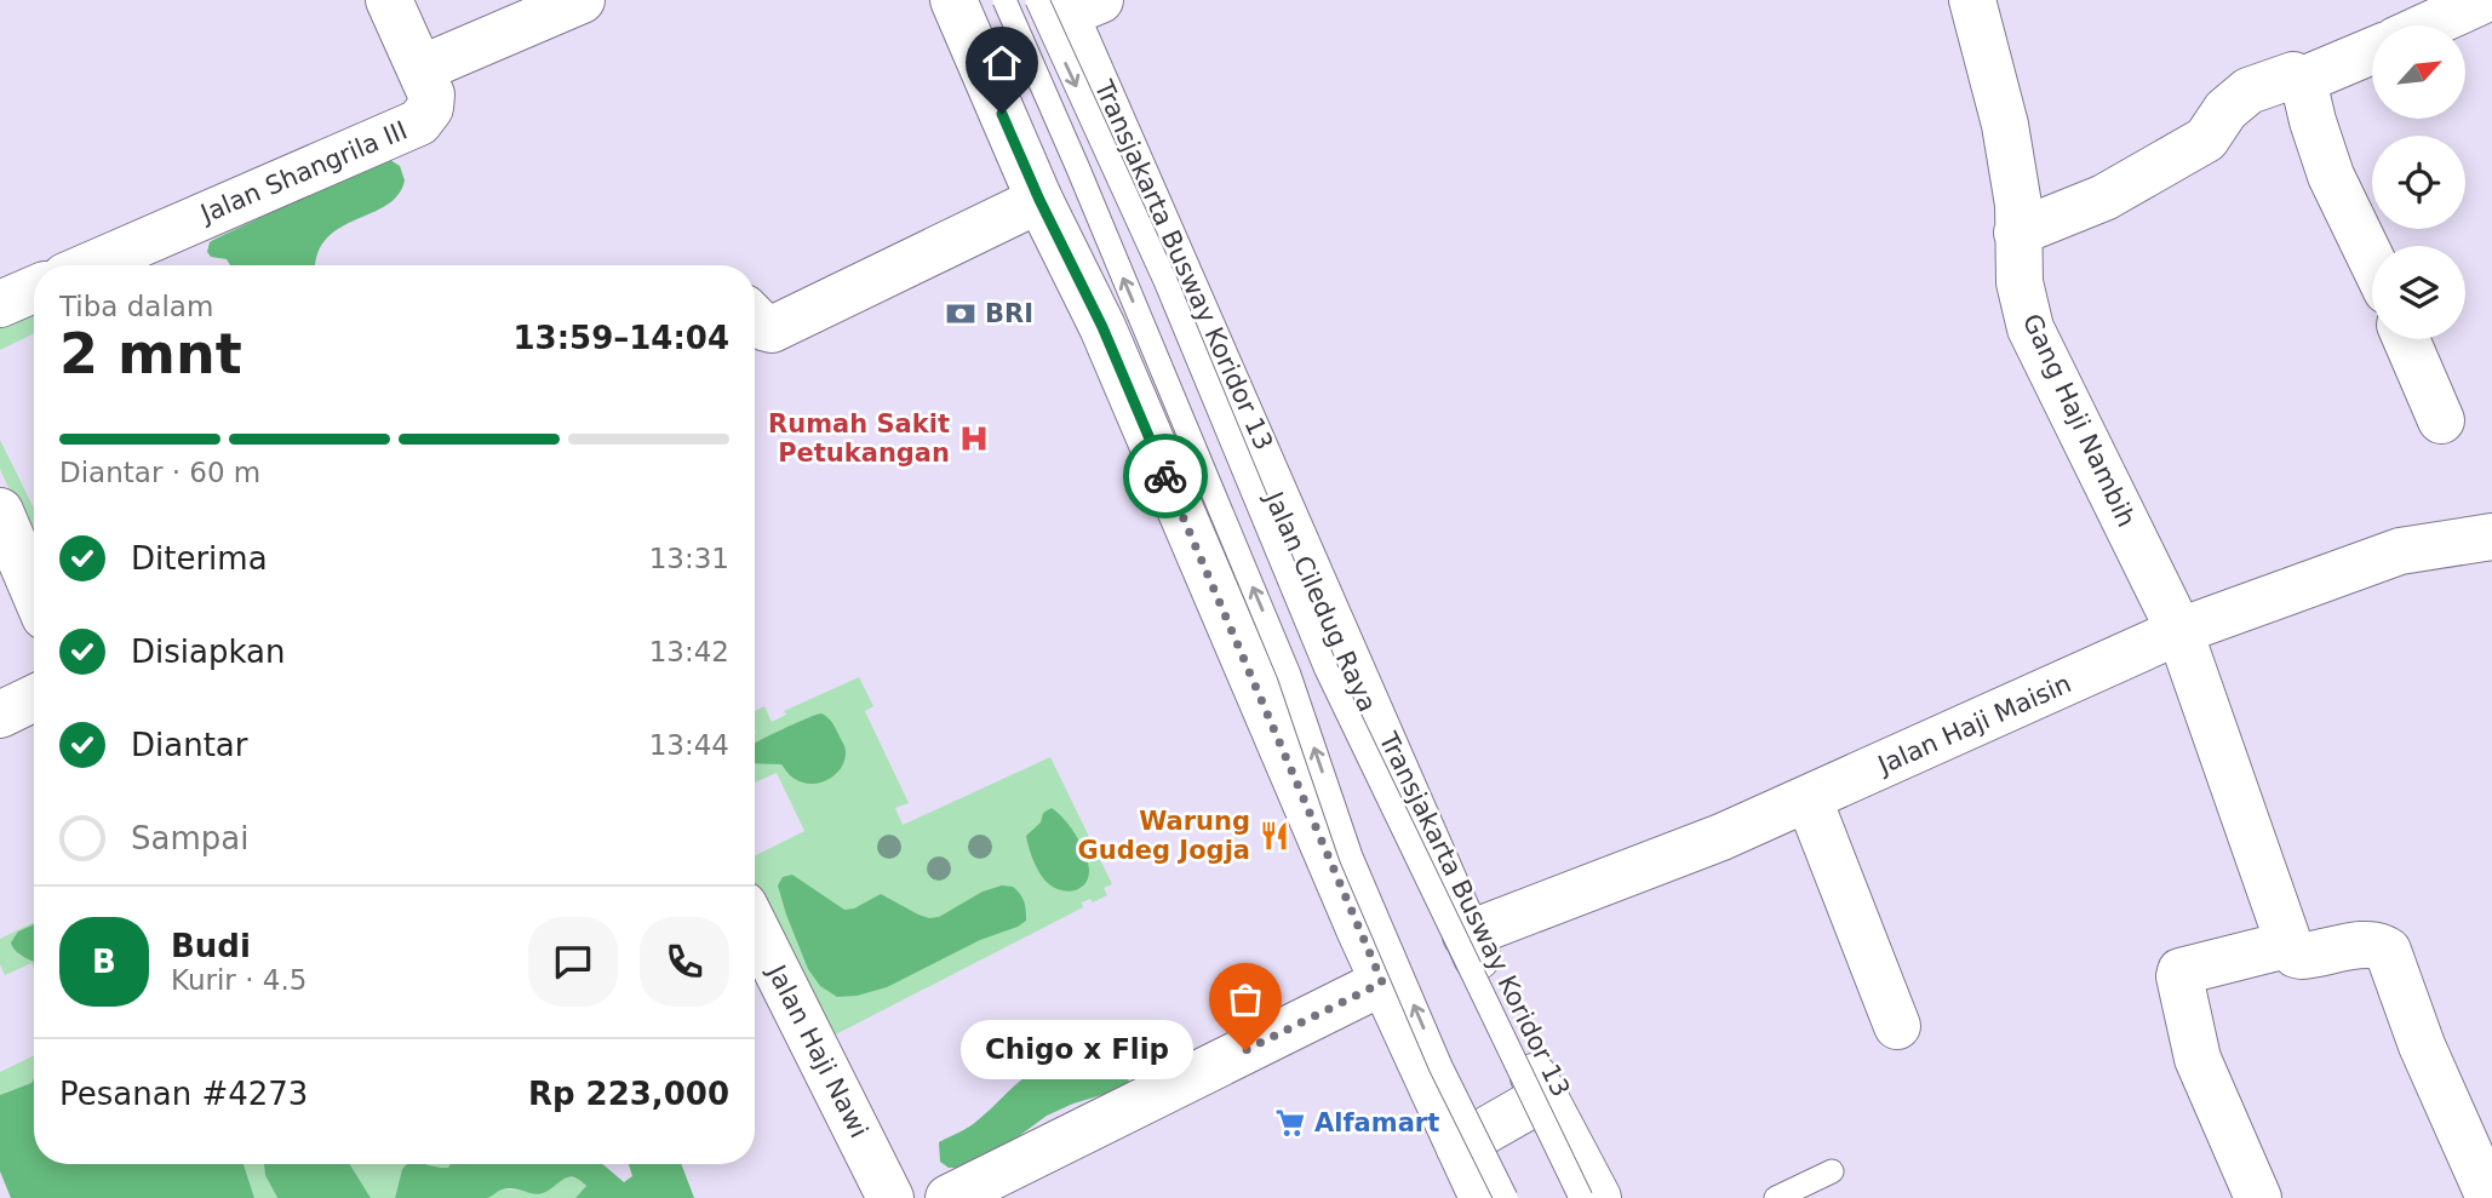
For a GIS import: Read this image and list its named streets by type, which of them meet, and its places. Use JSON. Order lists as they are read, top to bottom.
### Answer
{
  "streets": {
    "street": [
      "Jalan Shangrila III",
      "Gang Haji Nambih",
      "Jalan Ciledug Raya",
      "Jalan Haji Maisin",
      "Jalan Haji Nawi"
    ],
    "lane": ["Transjakarta Busway Koridor 13"]
  },
  "crossings": [
    ["Transjakarta Busway Koridor 13", "Jalan Ciledug Raya"],
    ["Gang Haji Nambih", "Jalan Haji Maisin"],
    ["Jalan Ciledug Raya", "Jalan Haji Maisin"]
  ],
  "places": {
    "bank": ["BRI"],
    "hospital": ["Rumah Sakit Petukangan"],
    "restaurant": ["Warung Gudeg Jogja"],
    "other": ["Chigo x Flip"],
    "supermarket": ["Alfamart"]
  },
  "north": "top right",
  "page": {
    "heading": ["2 mnt", "Tiba dalam", "13:59–14:04"],
    "panel": [
      "Budi",
      "Kurir · 4.5",
      "Pesanan #4273",
      "Rp 223,000"
    ],
    "bar": "Diantar · 60 m",
    "list": [
      ["Diterima", "13:31"],
      ["Disiapkan", "13:42"],
      ["Diantar", "13:44"],
      "Sampai"
    ],
    "round": "B",
    "bubble": "Chigo x Flip"
  }
}
